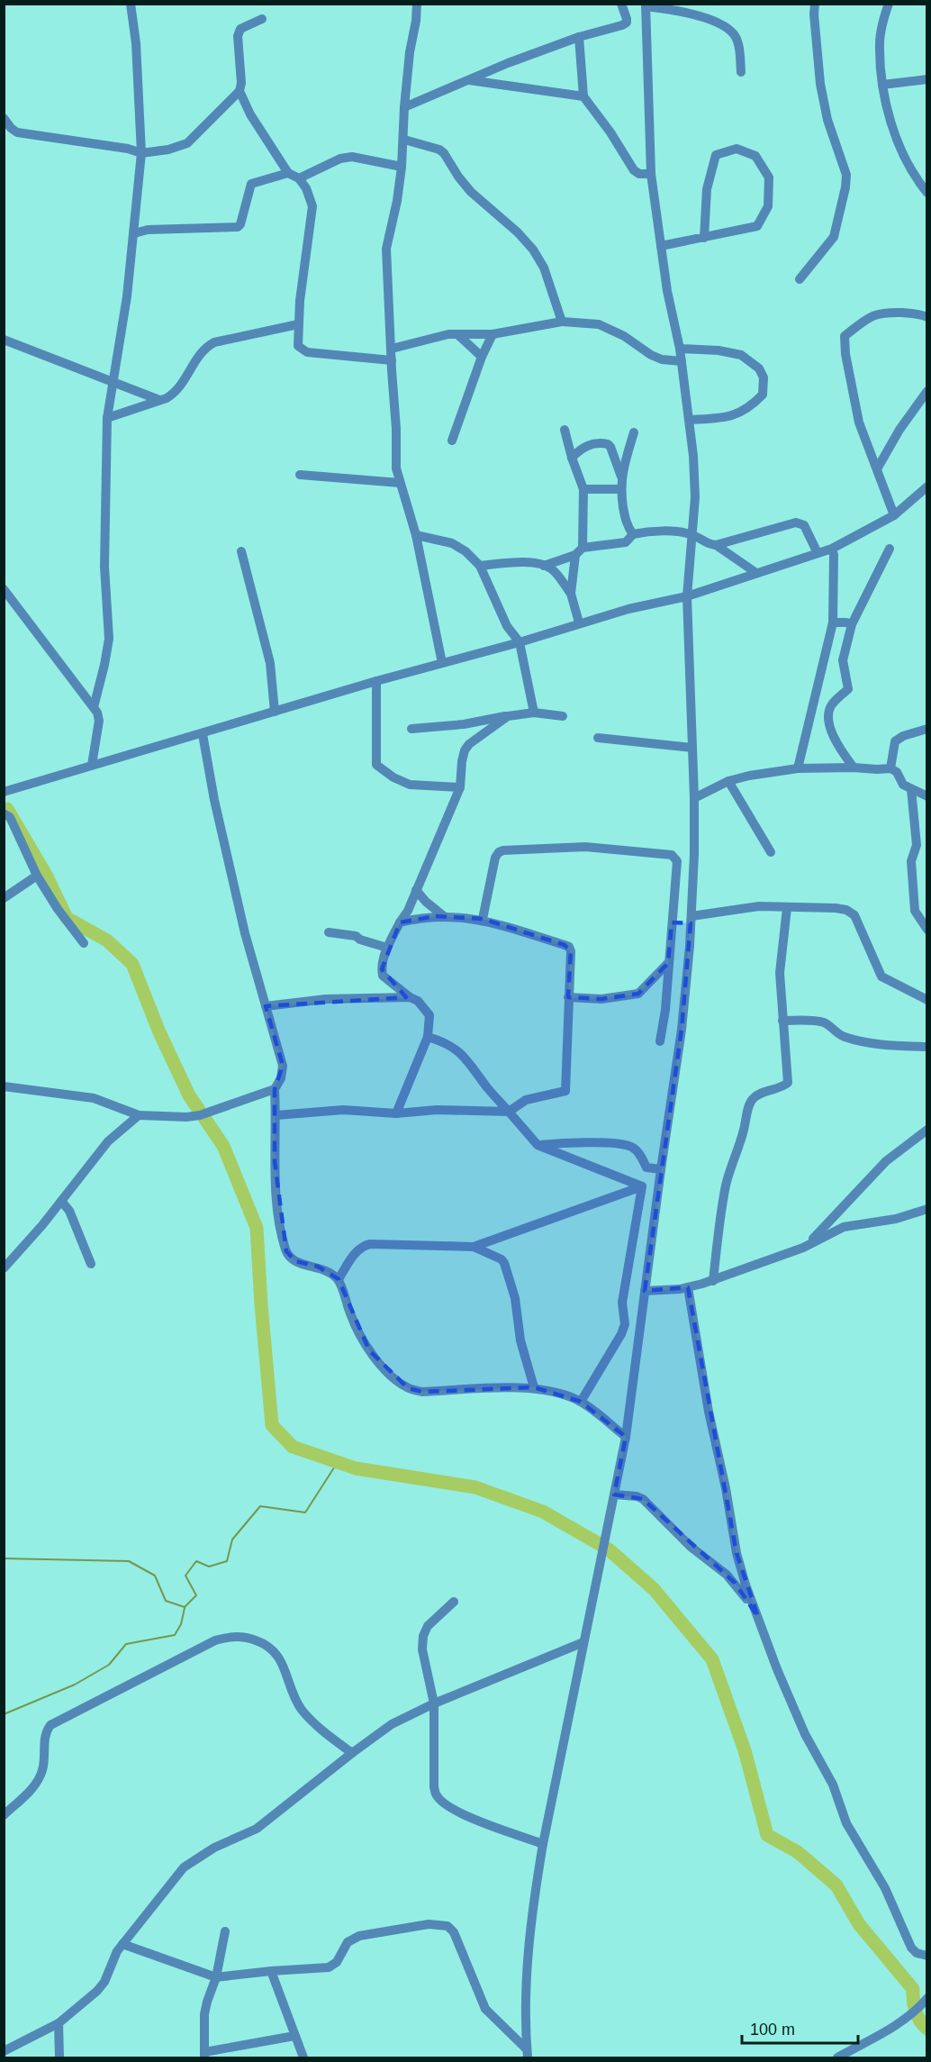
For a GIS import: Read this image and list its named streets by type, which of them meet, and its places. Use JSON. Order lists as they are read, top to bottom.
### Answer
{
  "scale_bar": "100 m"
}
